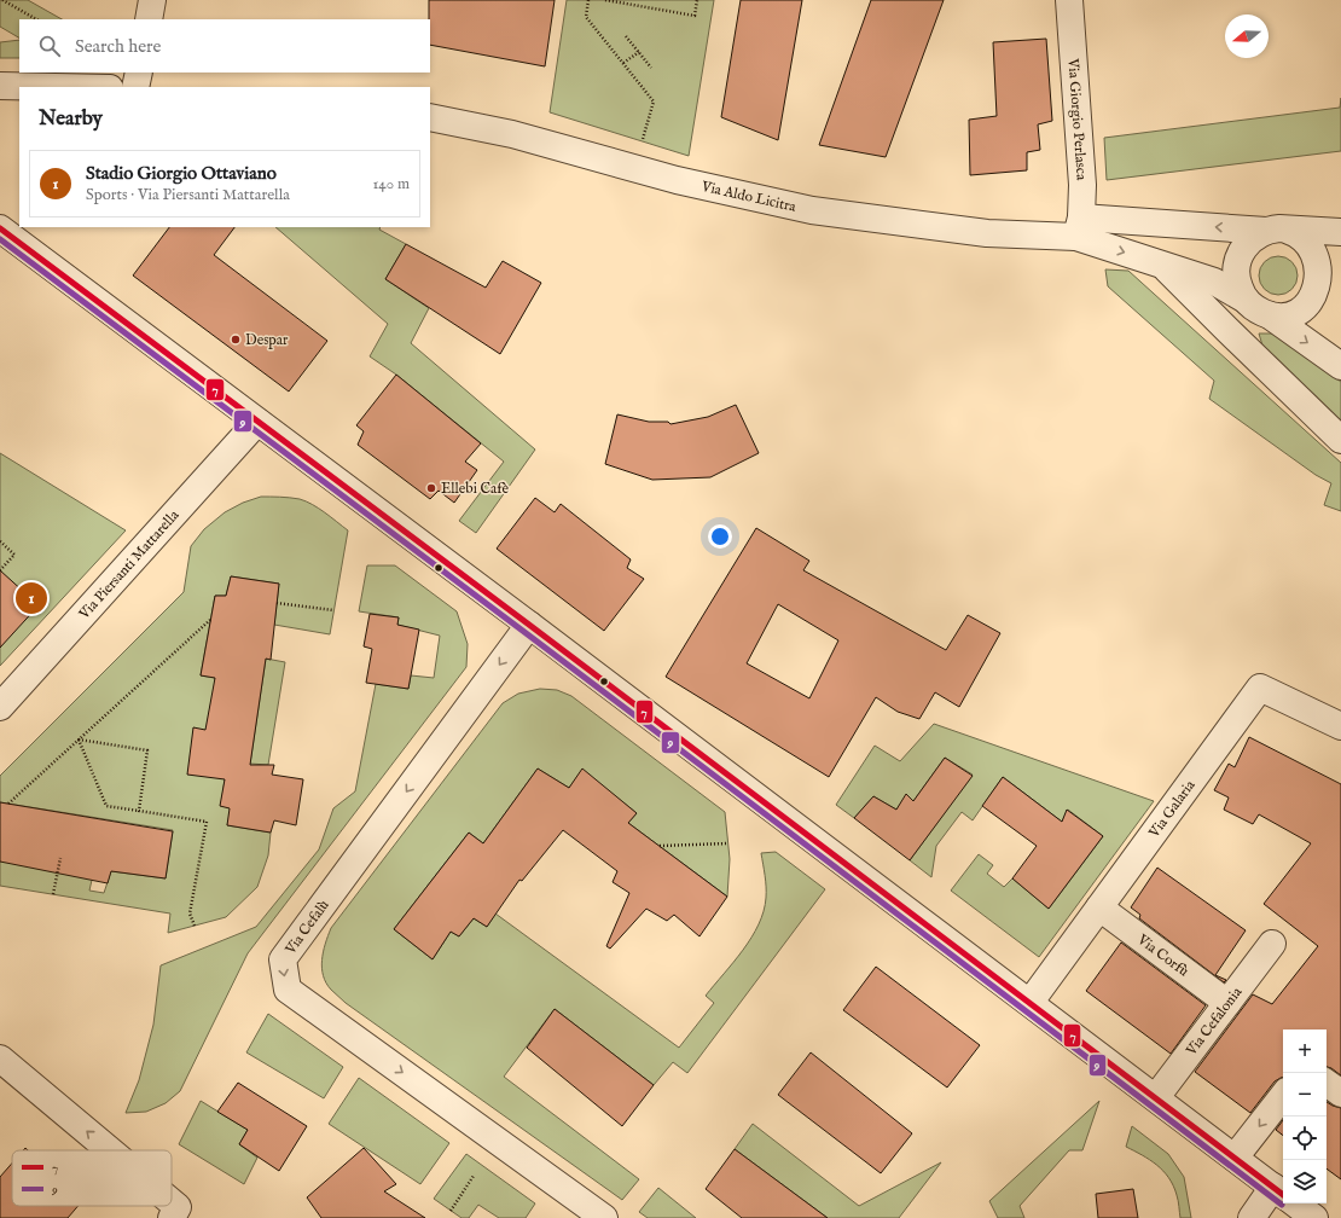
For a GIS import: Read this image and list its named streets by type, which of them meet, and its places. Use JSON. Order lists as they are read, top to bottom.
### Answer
{
  "streets": {
    "street": [
      "Via Giorgio Perlasca",
      "Via Aldo Licitra",
      "Via Piersanti Mattarella",
      "Via Galaria",
      "Via Cefalù",
      "Via Corfù",
      "Via Cefalonia"
    ]
  },
  "crossings": [
    ["Via Giorgio Perlasca", "Via Aldo Licitra"],
    ["Via Galaria", "Via Corfù"],
    ["Via Corfù", "Via Cefalonia"]
  ],
  "places": ["Despar", "Ellebi Cafè"],
  "lines": ["transit line 7", "transit line 9"],
  "legend": ["7", "9"],
  "north": "left",
  "page": {
    "search": "Search here",
    "heading": "Nearby",
    "list": [
      {
        "mark": "1",
        "name": "Stadio Giorgio Ottaviano",
        "note": "Sports · Via Piersanti Mattarella",
        "value": "140 m"
      }
    ],
    "pins": "1",
    "map_buttons": ["+", "−"]
  }
}
